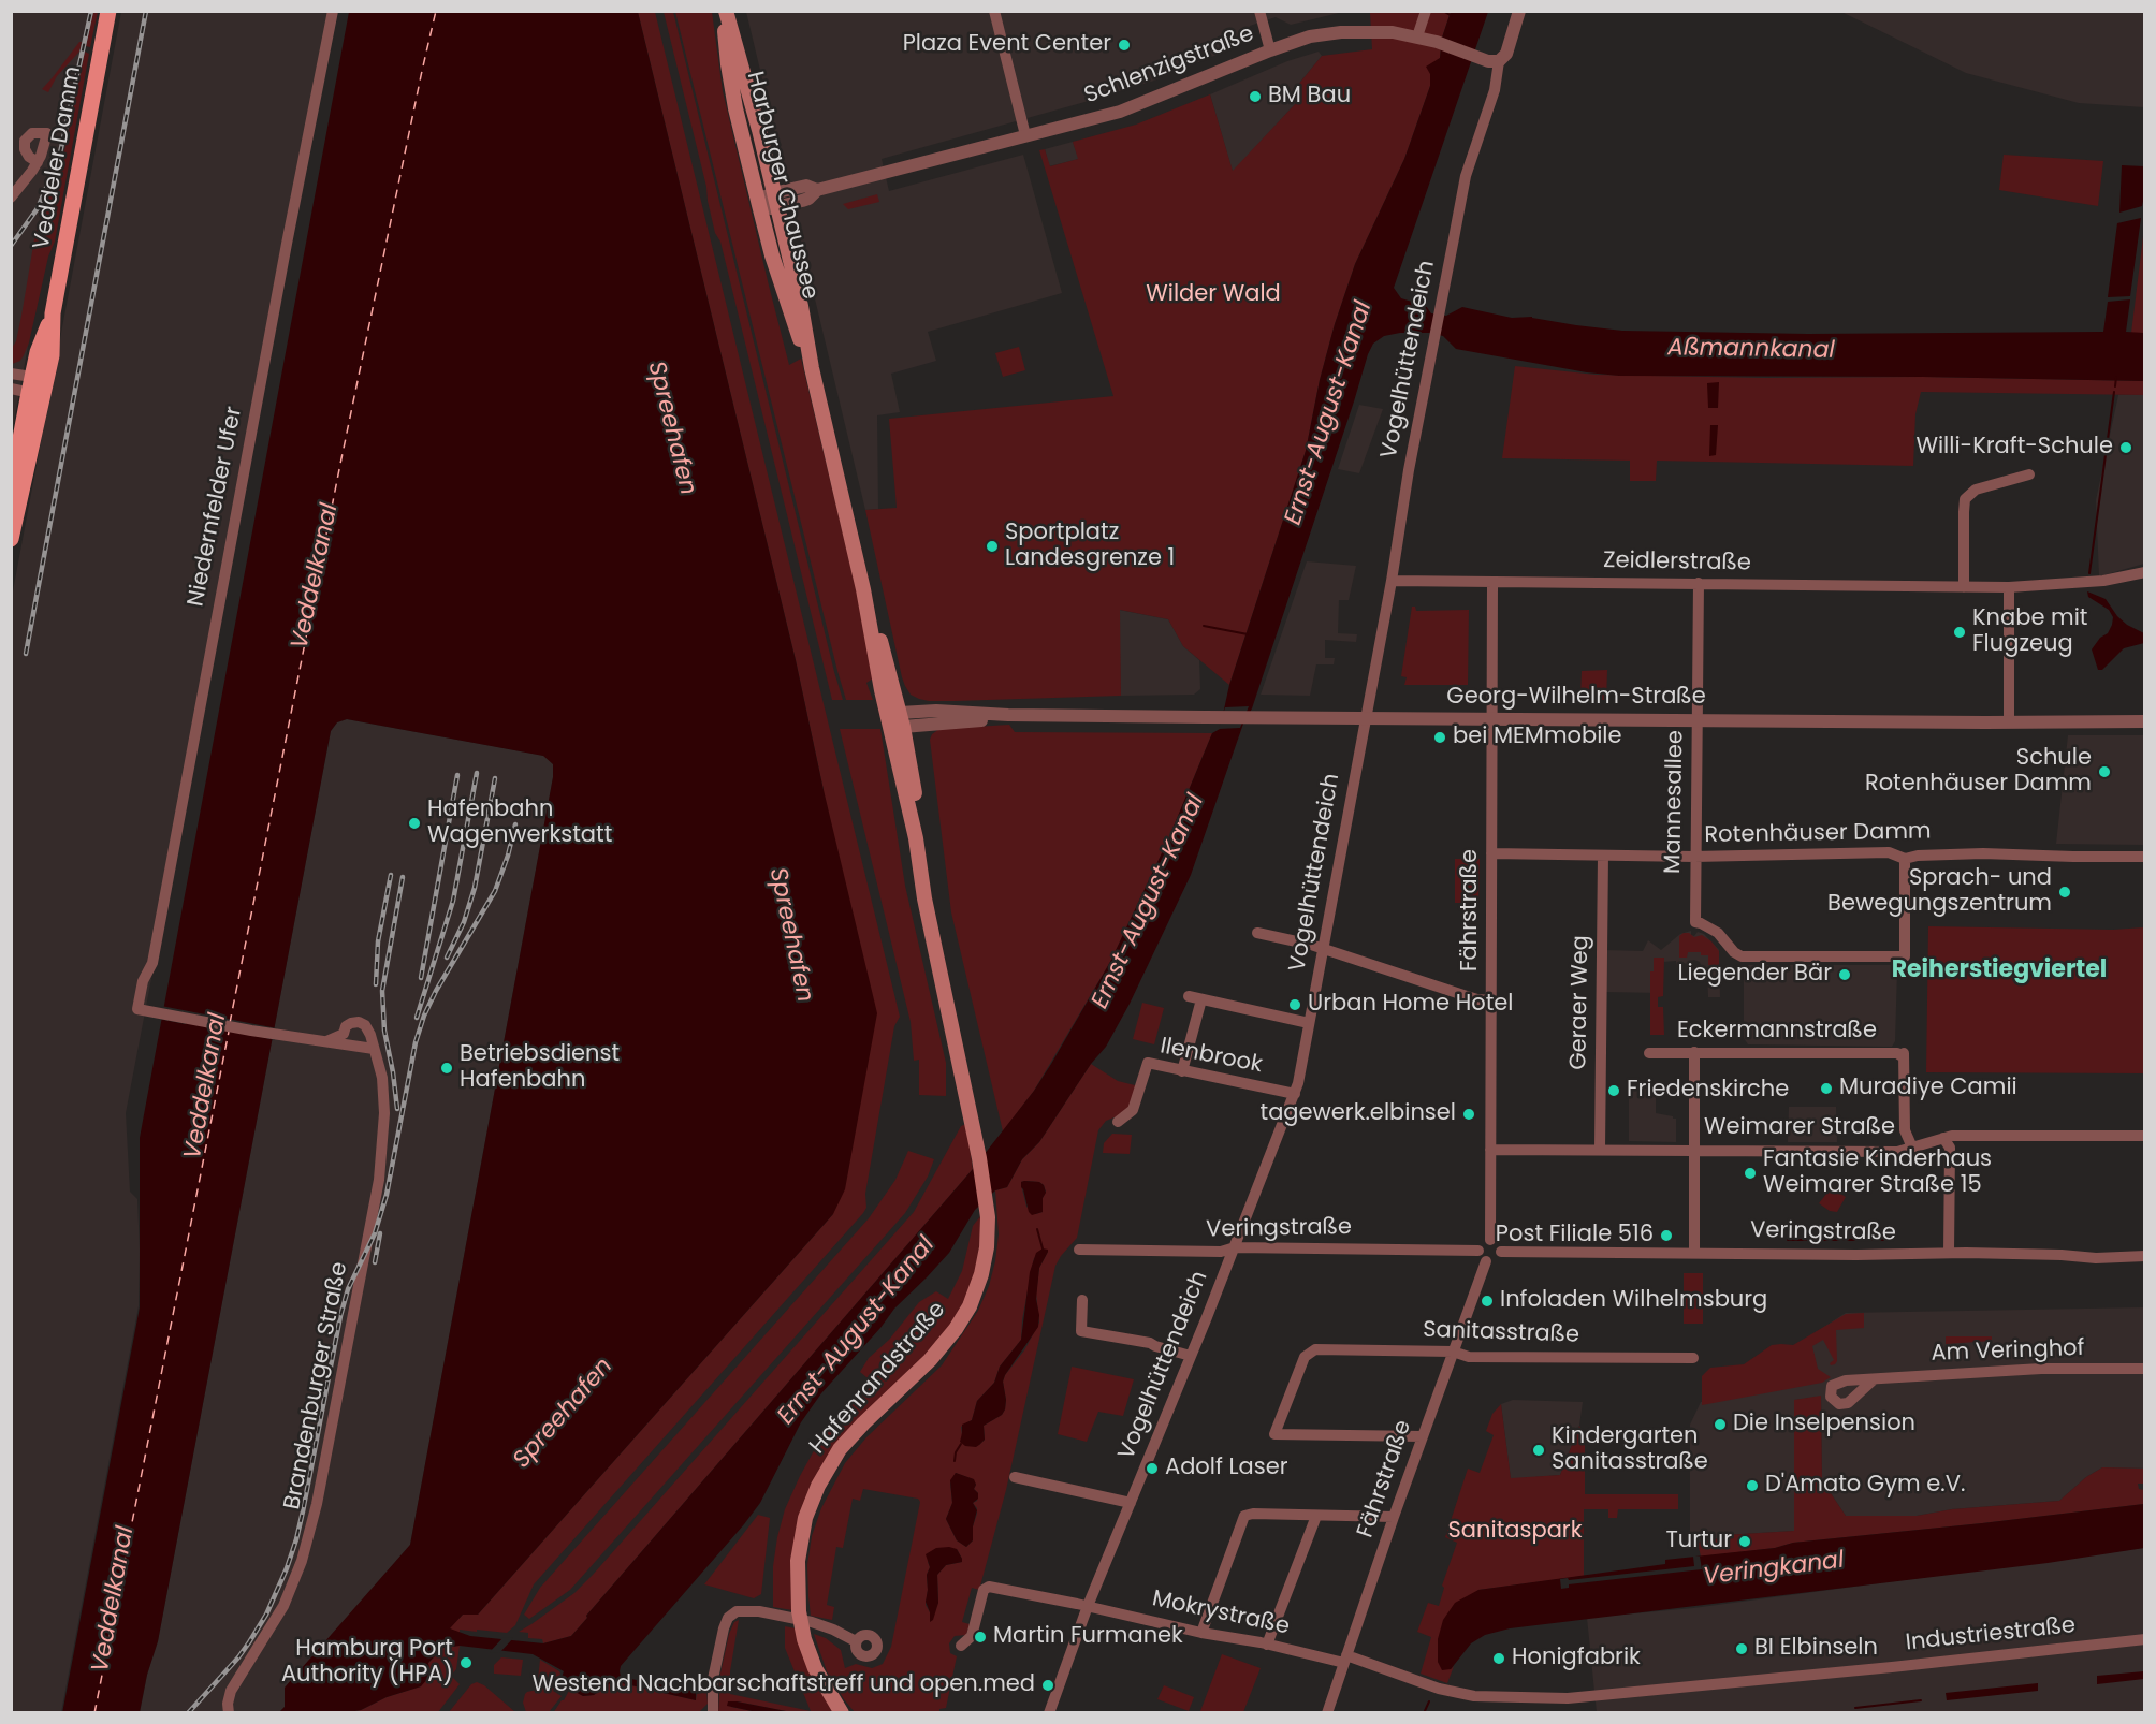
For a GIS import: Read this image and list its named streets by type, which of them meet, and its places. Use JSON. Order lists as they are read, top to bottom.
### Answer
{
  "streets": {
    "main road": ["Veddeler Damm", "Harburger Chaussee", "Hafenrandstraße"],
    "street": [
      "Schlenzigstraße",
      "Vogelhüttendeich",
      "Niedernfelder Ufer",
      "Zeidlerstraße",
      "Georg-Wilhelm-Straße",
      "Mannesallee",
      "Rotenhäuser Damm",
      "Fährstraße",
      "Geraer Weg",
      "Eckermannstraße",
      "Ilenbrook",
      "Weimarer Straße",
      "Veringstraße",
      "Sanitasstraße",
      "Am Veringhof",
      "Brandenburger Straße",
      "Mokrystraße",
      "Industriestraße"
    ]
  },
  "crossings": [
    ["Schlenzigstraße", "Harburger Chaussee"],
    ["Schlenzigstraße", "Vogelhüttendeich"],
    ["Harburger Chaussee", "Georg-Wilhelm-Straße"],
    ["Harburger Chaussee", "Hafenrandstraße"],
    ["Vogelhüttendeich", "Zeidlerstraße"],
    ["Vogelhüttendeich", "Georg-Wilhelm-Straße"],
    ["Vogelhüttendeich", "Ilenbrook"],
    ["Vogelhüttendeich", "Veringstraße"],
    ["Vogelhüttendeich", "Mokrystraße"],
    ["Niedernfelder Ufer", "Brandenburger Straße"],
    ["Zeidlerstraße", "Mannesallee"],
    ["Zeidlerstraße", "Fährstraße"],
    ["Georg-Wilhelm-Straße", "Mannesallee"],
    ["Georg-Wilhelm-Straße", "Fährstraße"],
    ["Georg-Wilhelm-Straße", "Hafenrandstraße"],
    ["Mannesallee", "Rotenhäuser Damm"],
    ["Rotenhäuser Damm", "Fährstraße"],
    ["Rotenhäuser Damm", "Geraer Weg"],
    ["Fährstraße", "Weimarer Straße"],
    ["Fährstraße", "Veringstraße"],
    ["Fährstraße", "Sanitasstraße"],
    ["Fährstraße", "Mokrystraße"],
    ["Fährstraße", "Industriestraße"],
    ["Geraer Weg", "Weimarer Straße"],
    ["Eckermannstraße", "Weimarer Straße"],
    ["Mokrystraße", "Industriestraße"]
  ],
  "districts": ["Reiherstiegviertel"],
  "water": [
    "Aßmannkanal",
    "Ernst-August-Kanal",
    "Spreehafen",
    "Veddelkanal",
    "Veringkanal"
  ],
  "parks": ["Wilder Wald", "Sanitaspark"],
  "places": [
    "Plaza Event Center",
    "BM Bau",
    "Willi-Kraft-Schule",
    "Sportplatz Landesgrenze 1",
    "Knabe mit Flugzeug",
    "bei MEMmobile",
    "Schule Rotenhäuser Damm",
    "Hafenbahn Wagenwerkstatt",
    "Sprach- und Bewegungszentrum",
    "Liegender Bär",
    "Urban Home Hotel",
    "Betriebsdienst Hafenbahn",
    "Muradiye Camii",
    "Friedenskirche",
    "tagewerk.elbinsel",
    "Fantasie Kinderhaus Weimarer Straße 15",
    "Post Filiale 516",
    "Infoladen Wilhelmsburg",
    "Die Inselpension",
    "Kindergarten Sanitasstraße",
    "Adolf Laser",
    "D'Amato Gym e.V.",
    "Turtur",
    "Martin Furmanek",
    "BI Elbinseln",
    "Honigfabrik",
    "Hamburg Port Authority (HPA)",
    "Westend Nachbarschaftstreff und open.med"
  ]
}
